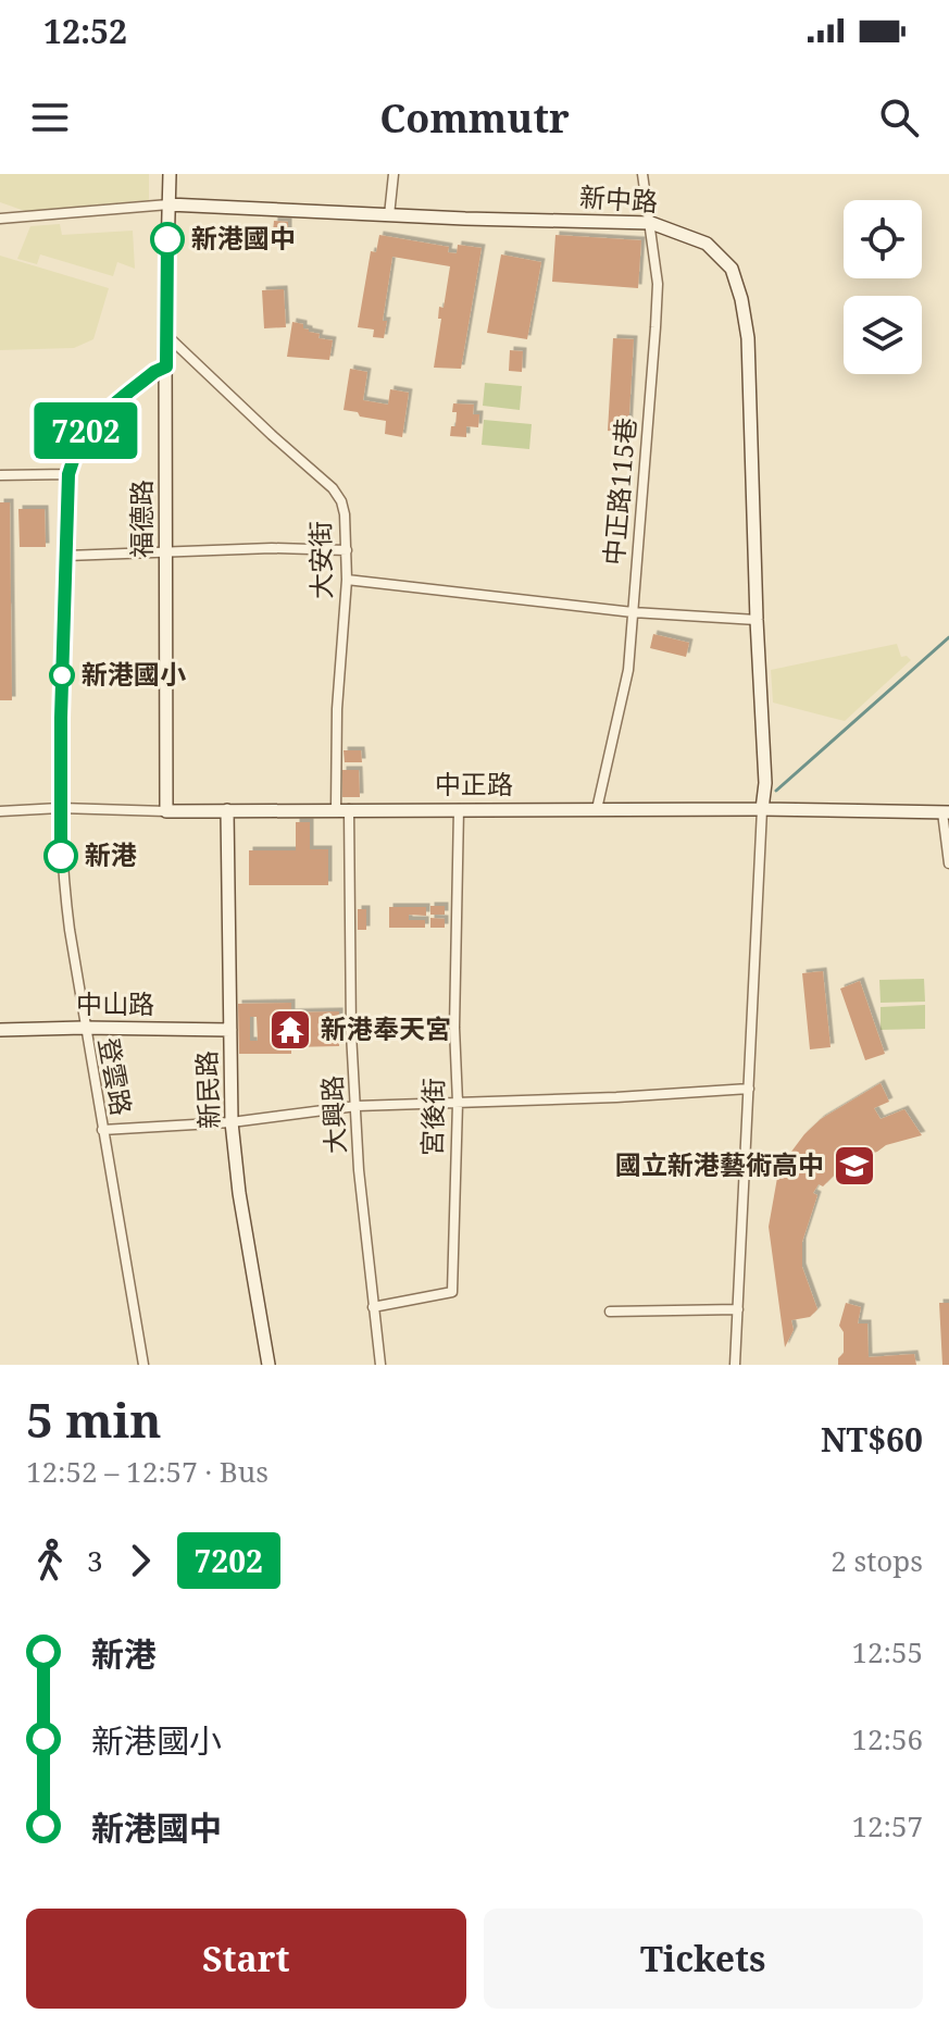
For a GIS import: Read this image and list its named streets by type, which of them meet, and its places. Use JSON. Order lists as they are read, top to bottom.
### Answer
{
  "streets": {
    "main road": [
      "新中路",
      "福德路",
      "中正路",
      "中山路",
      "新民路"
    ],
    "street": [
      "中正路115巷",
      "大安街",
      "登雲路",
      "大興路",
      "宮後街"
    ]
  },
  "crossings": [
    ["新中路", "中正路115巷"],
    ["新中路", "福德路"],
    ["新中路", "中正路"],
    ["中正路115巷", "中正路"],
    ["福德路", "大安街"],
    ["福德路", "中正路"],
    ["福德路", "登雲路"],
    ["大安街", "中正路"],
    ["大安街", "大興路"],
    ["中正路", "登雲路"],
    ["中正路", "新民路"],
    ["中正路", "大興路"],
    ["中正路", "宮後街"],
    ["中山路", "登雲路"],
    ["中山路", "新民路"],
    ["大興路", "宮後街"]
  ],
  "places": {
    "other": ["新港國中", "新港國小", "新港"],
    "temple": ["新港奉天宮"],
    "school or university": ["國立新港藝術高中"]
  },
  "lines": ["bus line 7202"],
  "page": {
    "status": "12:52",
    "header": "Commutr",
    "on_map": "7202",
    "heading": ["5 min", "12:52 – 12:57 · Bus", "NT$60"],
    "legs": ["3", "7202", "2 stops"],
    "list": [
      {
        "name": "新港",
        "value": "12:55"
      },
      {
        "name": "新港國小",
        "value": "12:56"
      },
      {
        "name": "新港國中",
        "value": "12:57"
      }
    ],
    "buttons": ["Start", "Tickets"]
  }
}
